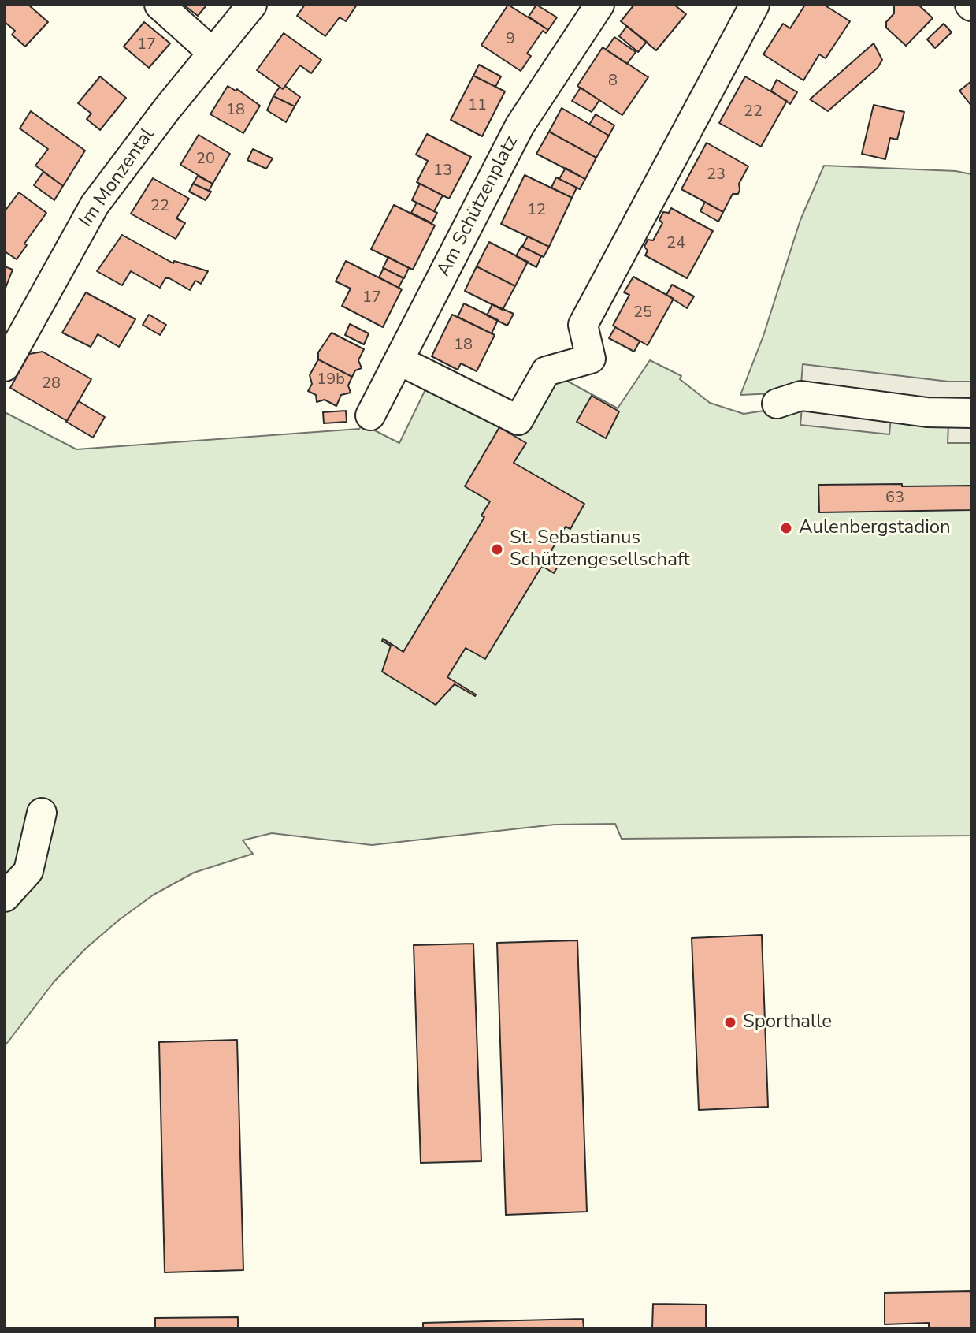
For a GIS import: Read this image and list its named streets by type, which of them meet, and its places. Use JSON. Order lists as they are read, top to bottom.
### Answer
{
  "streets": {
    "street": ["Im Monzental", "Am Schützenplatz"]
  },
  "places": ["Aulenbergstadion", "St. Sebastianus Schützengesellschaft", "Sporthalle"],
  "house_numbers": [
    "9",
    "17",
    "8",
    "11",
    "18",
    "22",
    "20",
    "13",
    "23",
    "22",
    "12",
    "24",
    "17",
    "25",
    "18",
    "19b",
    "28",
    "63"
  ]
}
